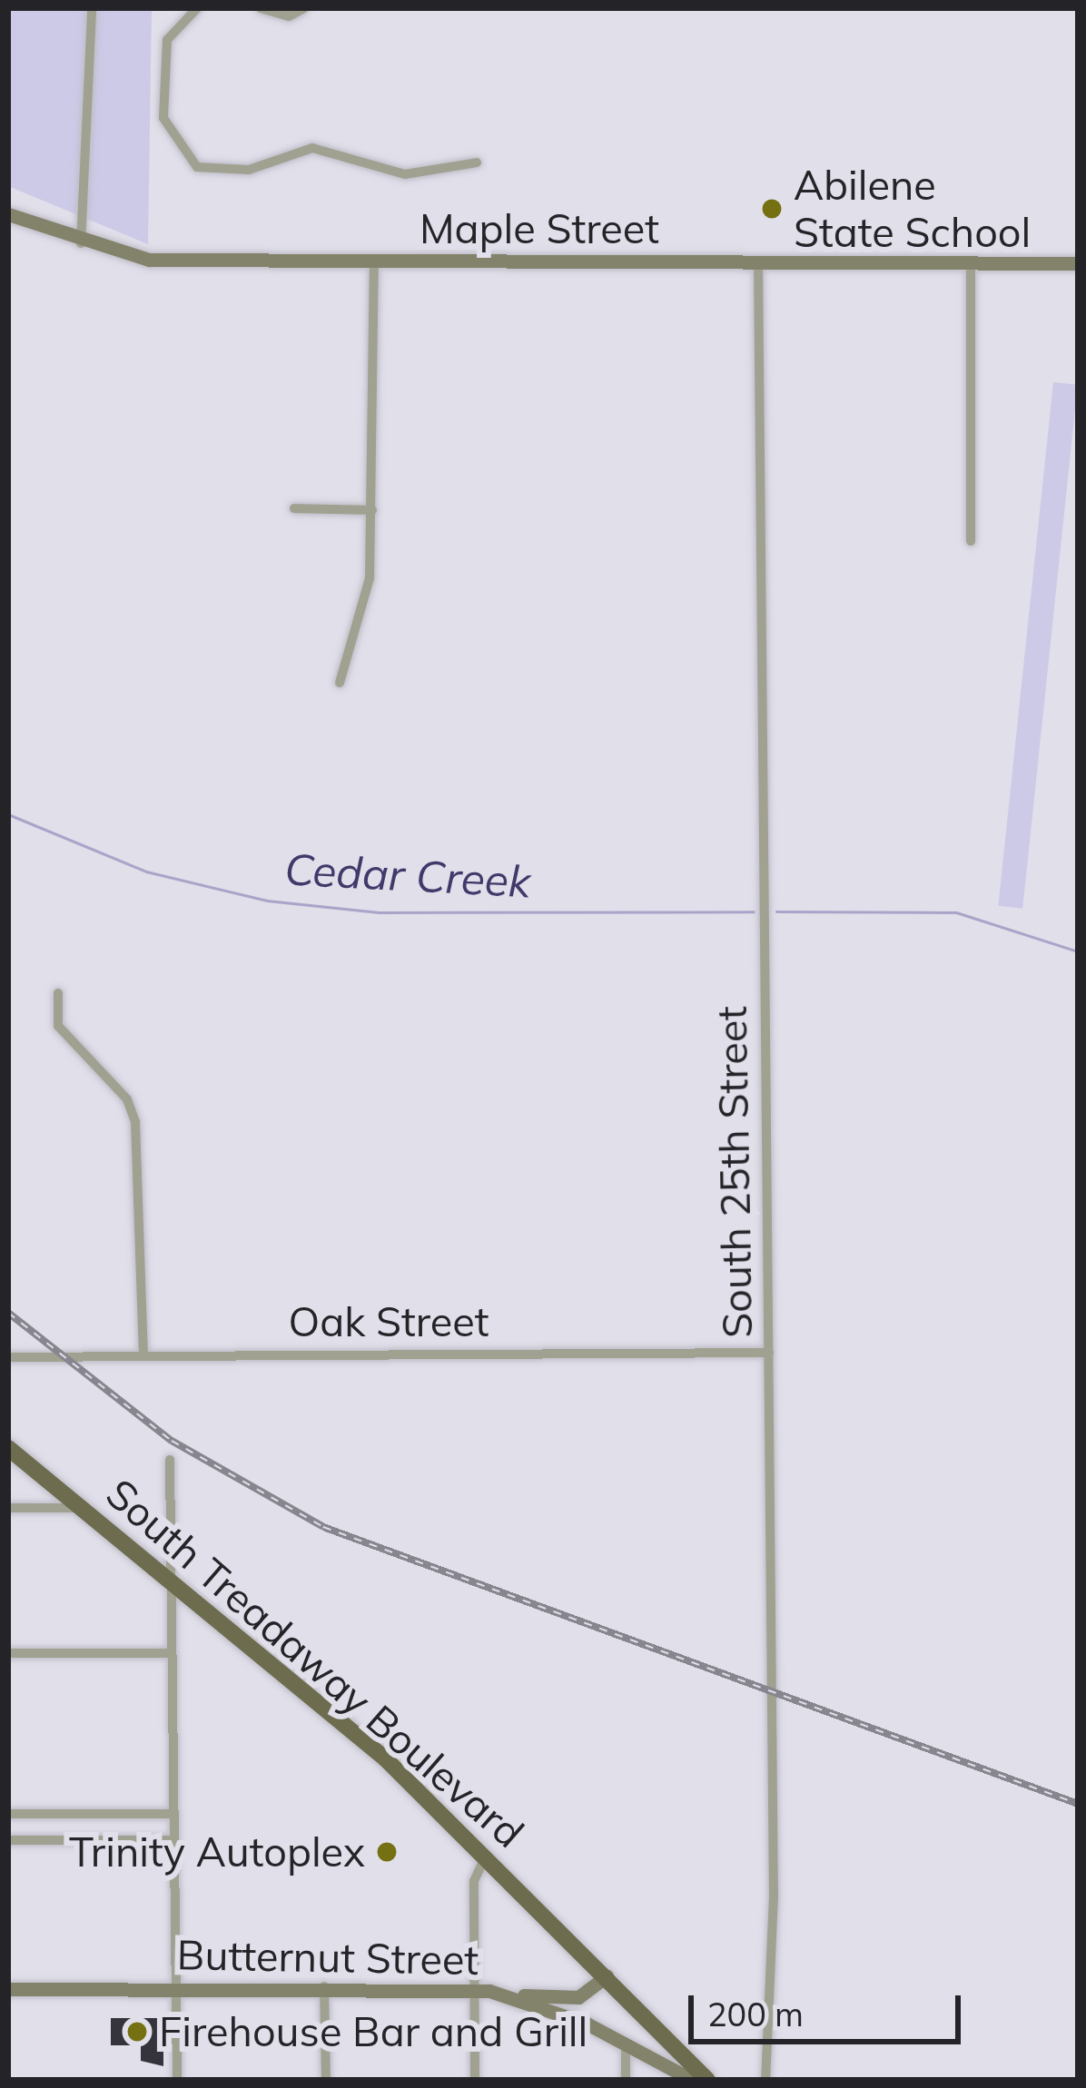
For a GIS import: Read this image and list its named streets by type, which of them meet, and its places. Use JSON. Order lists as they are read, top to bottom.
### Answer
{
  "streets": {
    "main road": ["Maple Street", "South Treadaway Boulevard", "Butternut Street"],
    "street": ["South 25th Street", "Oak Street"]
  },
  "crossings": [
    ["Maple Street", "South 25th Street"],
    ["South 25th Street", "Oak Street"]
  ],
  "water": ["Cedar Creek"],
  "places": ["Abilene State School", "Trinity Autoplex", "Firehouse Bar and Grill"],
  "scale_bar": "200 m"
}
